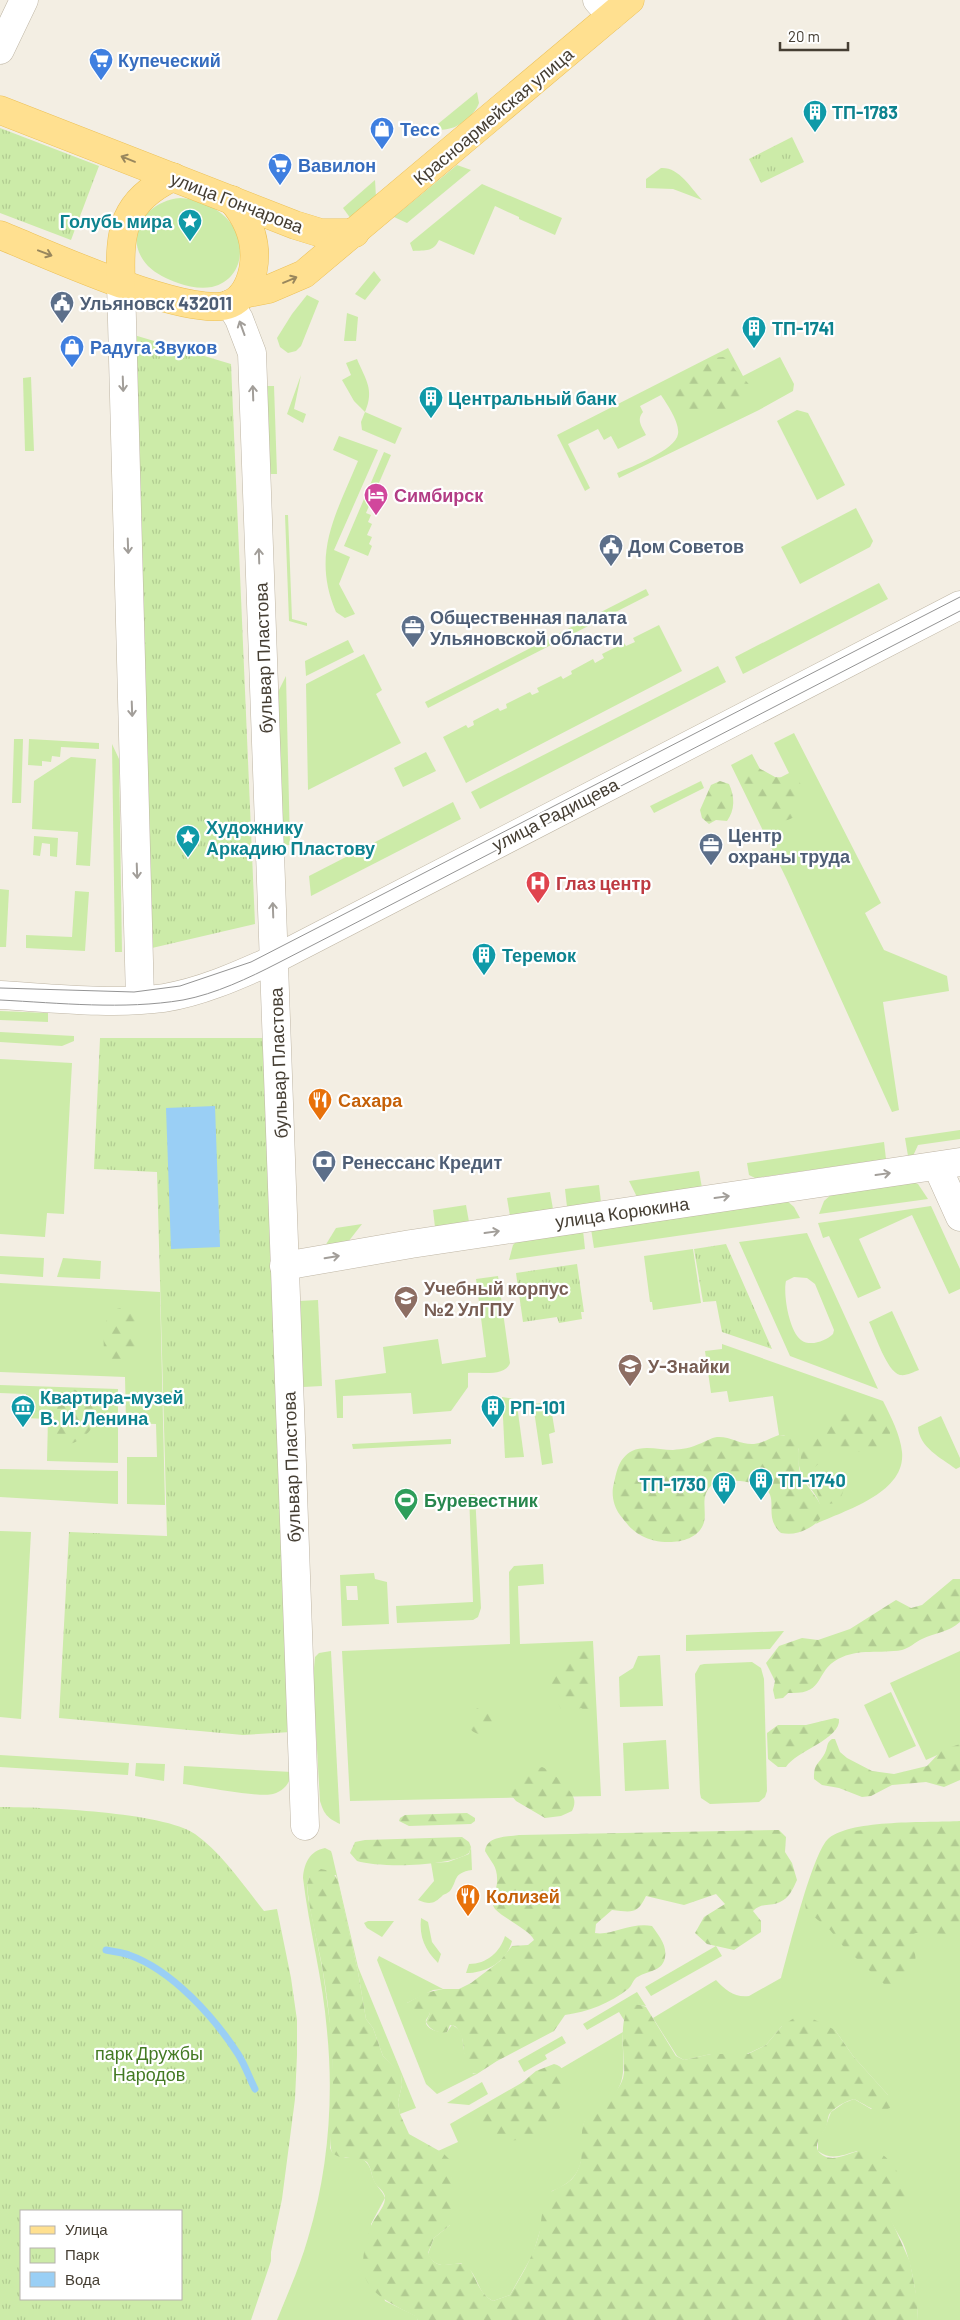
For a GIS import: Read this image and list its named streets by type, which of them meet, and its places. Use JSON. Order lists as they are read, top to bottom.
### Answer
{
  "streets": {
    "main road": ["Красноармейская улица", "улица Гончарова"],
    "street": ["бульвар Пластова", "улица Радищева", "улица Корюкина"]
  },
  "crossings": [
    ["Красноармейская улица", "улица Гончарова"],
    ["улица Гончарова", "бульвар Пластова"],
    ["бульвар Пластова", "улица Радищева"],
    ["бульвар Пластова", "улица Корюкина"]
  ],
  "one_way": ["улица Корюкина"],
  "parks": ["парк Дружбы Народов"],
  "places": {
    "supermarket": ["Купеческий", "Вавилон"],
    "building": [
      "ТП-1783",
      "ТП-1741",
      "Центральный банк",
      "Теремок",
      "РП-101",
      "ТП-1740",
      "ТП-1730"
    ],
    "shop": ["Тесс", "Радуга Звуков"],
    "place": ["Голубь мира", "Художнику Аркадию Пластову"],
    "public building": ["Ульяновск 432011", "Дом Советов"],
    "hotel": ["Симбирск"],
    "office": ["Общественная палата Ульяновской области", "Центр охраны труда"],
    "hospital": ["Глаз центр"],
    "restaurant": ["Сахара", "Колизей"],
    "bank": ["Ренессанс Кредит"],
    "school or university": ["Учебный корпус №2 УлГПУ", "У-Знайки"],
    "museum": ["Квартира-музей В. И. Ленина"],
    "sports": ["Буревестник"]
  },
  "legend": ["Улица", "Парк", "Вода"],
  "scale_bar": "20 m"
}
